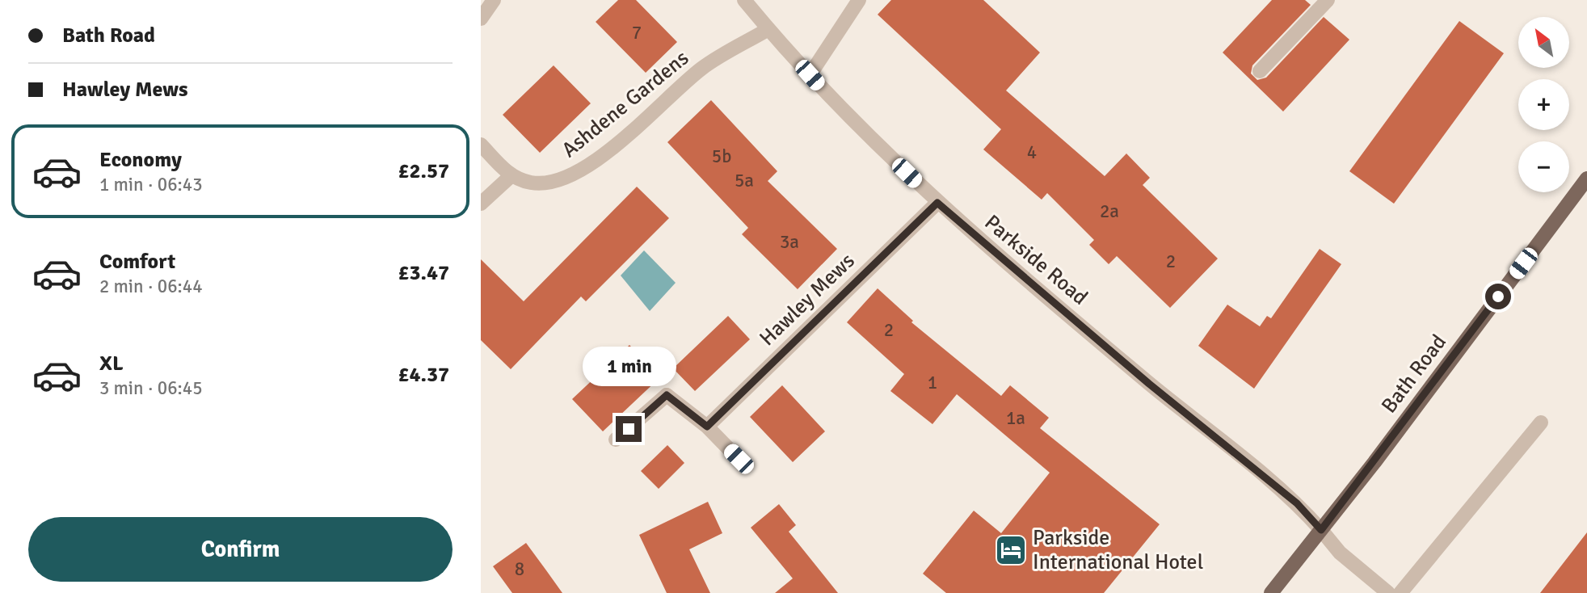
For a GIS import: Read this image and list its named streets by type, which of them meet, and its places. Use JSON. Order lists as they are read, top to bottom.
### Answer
{
  "streets": {
    "main road": ["Bath Road"],
    "street": ["Ashdene Gardens", "Parkside Road", "Hawley Mews"]
  },
  "crossings": [
    ["Ashdene Gardens", "Parkside Road"],
    ["Parkside Road", "Hawley Mews"],
    ["Parkside Road", "Bath Road"]
  ],
  "places": {
    "hotel": ["Parkside International Hotel"]
  },
  "house_numbers": [
    "7",
    "4",
    "5b",
    "5a",
    "2a",
    "3a",
    "2",
    "2",
    "1",
    "1a",
    "8"
  ],
  "north": "top left",
  "page": {
    "banner": ["Bath Road", "Hawley Mews"],
    "map_buttons": ["+", "−"],
    "list": [
      {
        "name": "Economy",
        "note": "1 min · 06:43",
        "value": "£2.57"
      },
      {
        "name": "Comfort",
        "note": "2 min · 06:44",
        "value": "£3.47"
      },
      {
        "name": "XL",
        "note": "3 min · 06:45",
        "value": "£4.37"
      }
    ],
    "bubble": "1 min",
    "buttons": "Confirm"
  }
}
